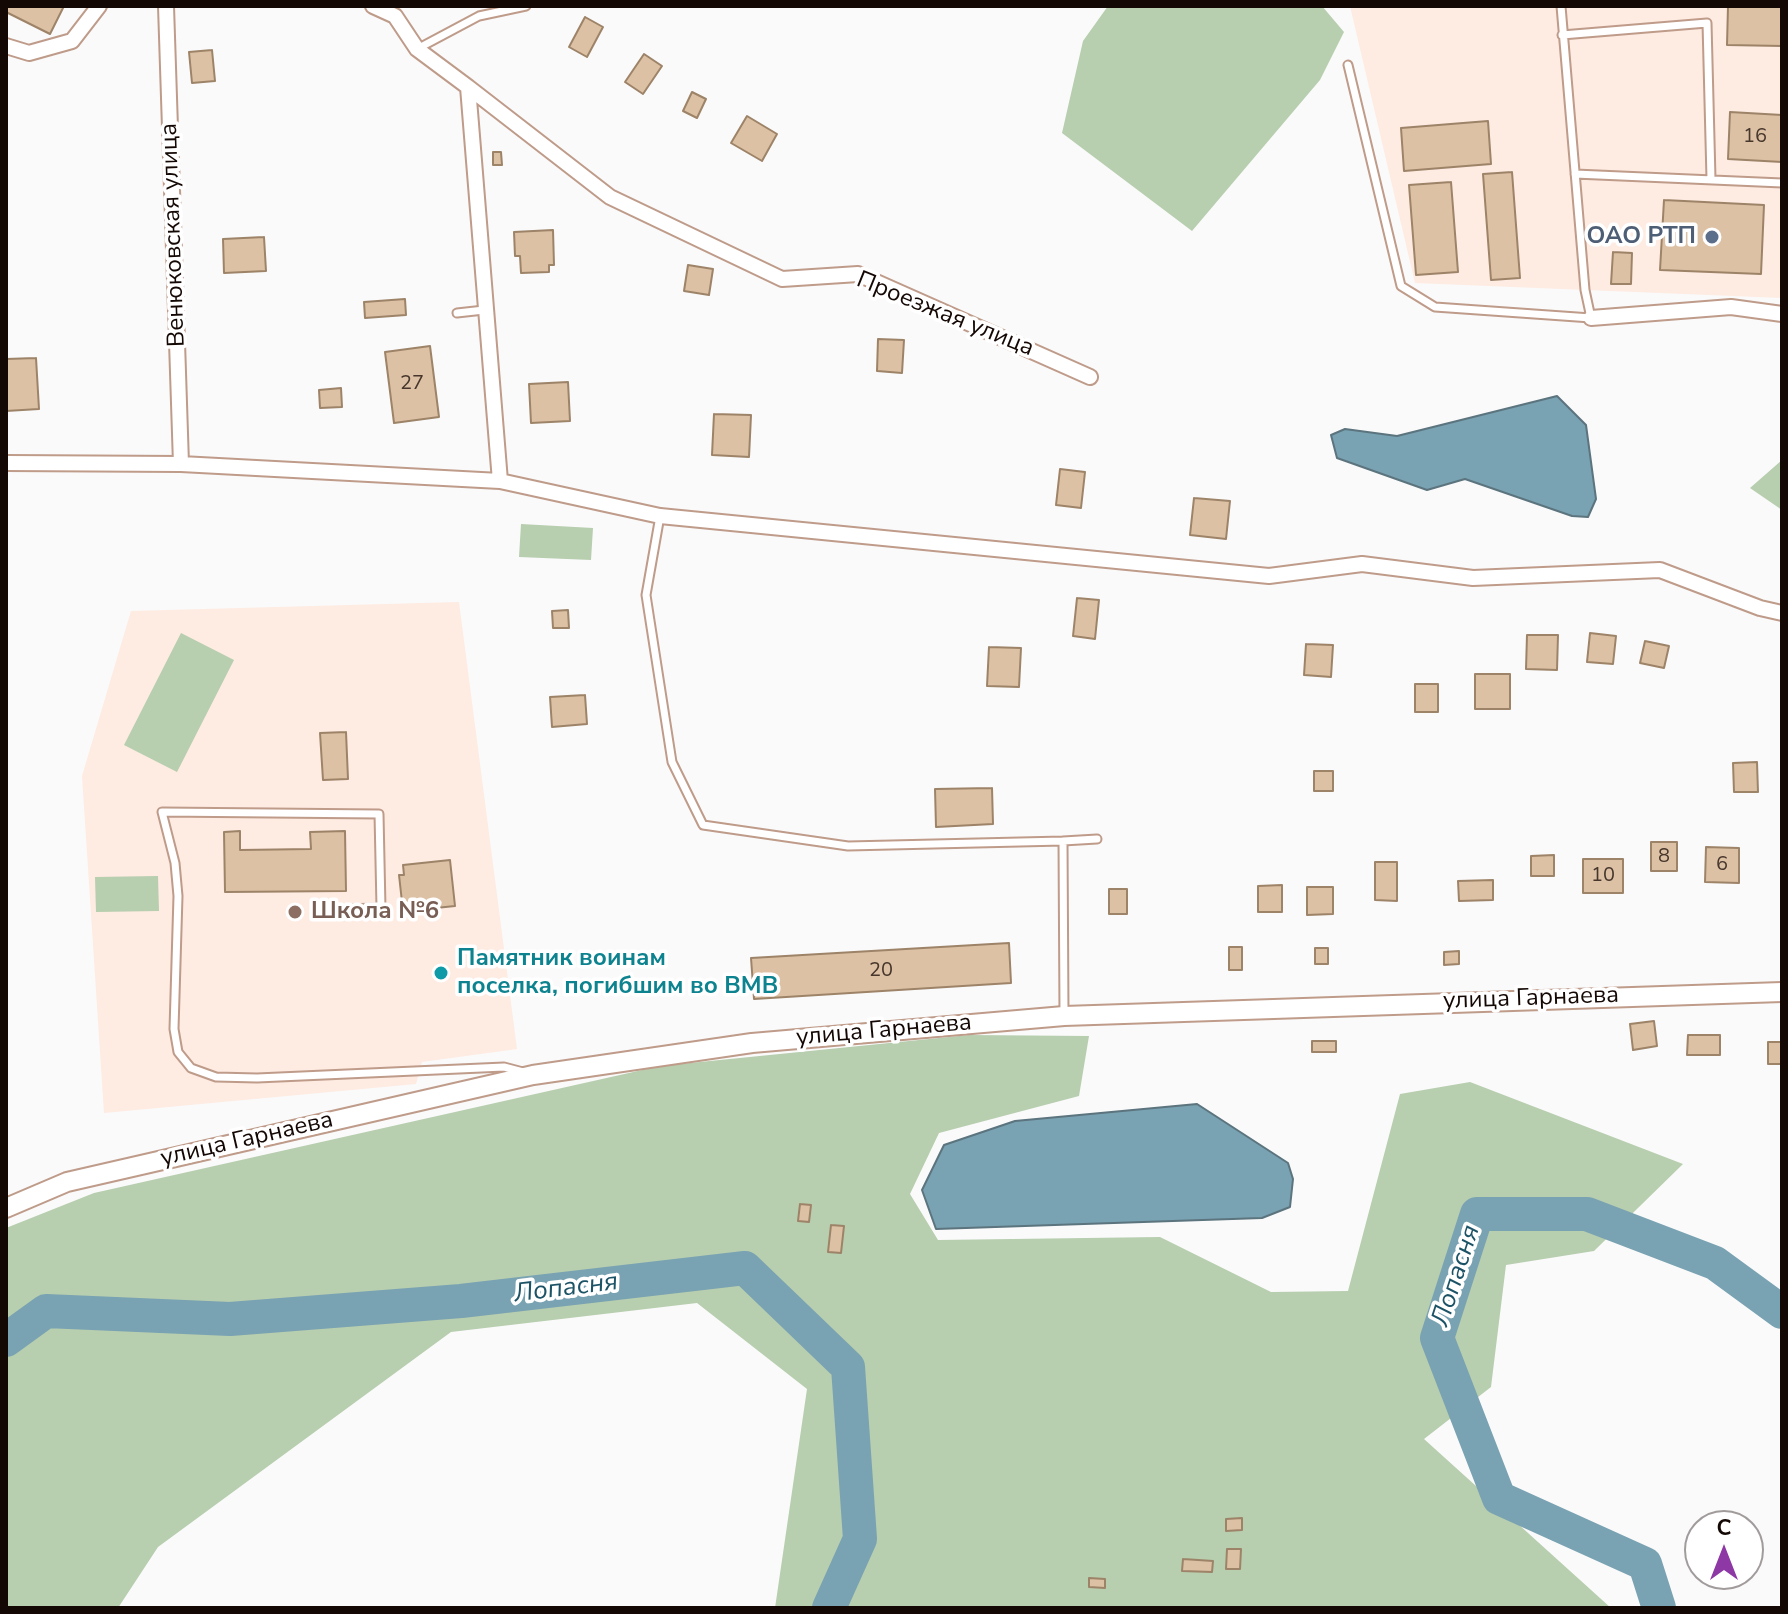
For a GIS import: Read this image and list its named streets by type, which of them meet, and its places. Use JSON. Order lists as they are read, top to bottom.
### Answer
{
  "streets": {
    "street": ["Венюковская улица", "Проезжая улица", "улица Гарнаева"]
  },
  "water": ["Лопасня"],
  "places": ["ОАО РТП", "Школа №6", "Памятник воинам поселка, погибшим во ВМВ"],
  "house_numbers": [
    "16",
    "27",
    "8",
    "6",
    "10",
    "20"
  ],
  "north": "top"
}
